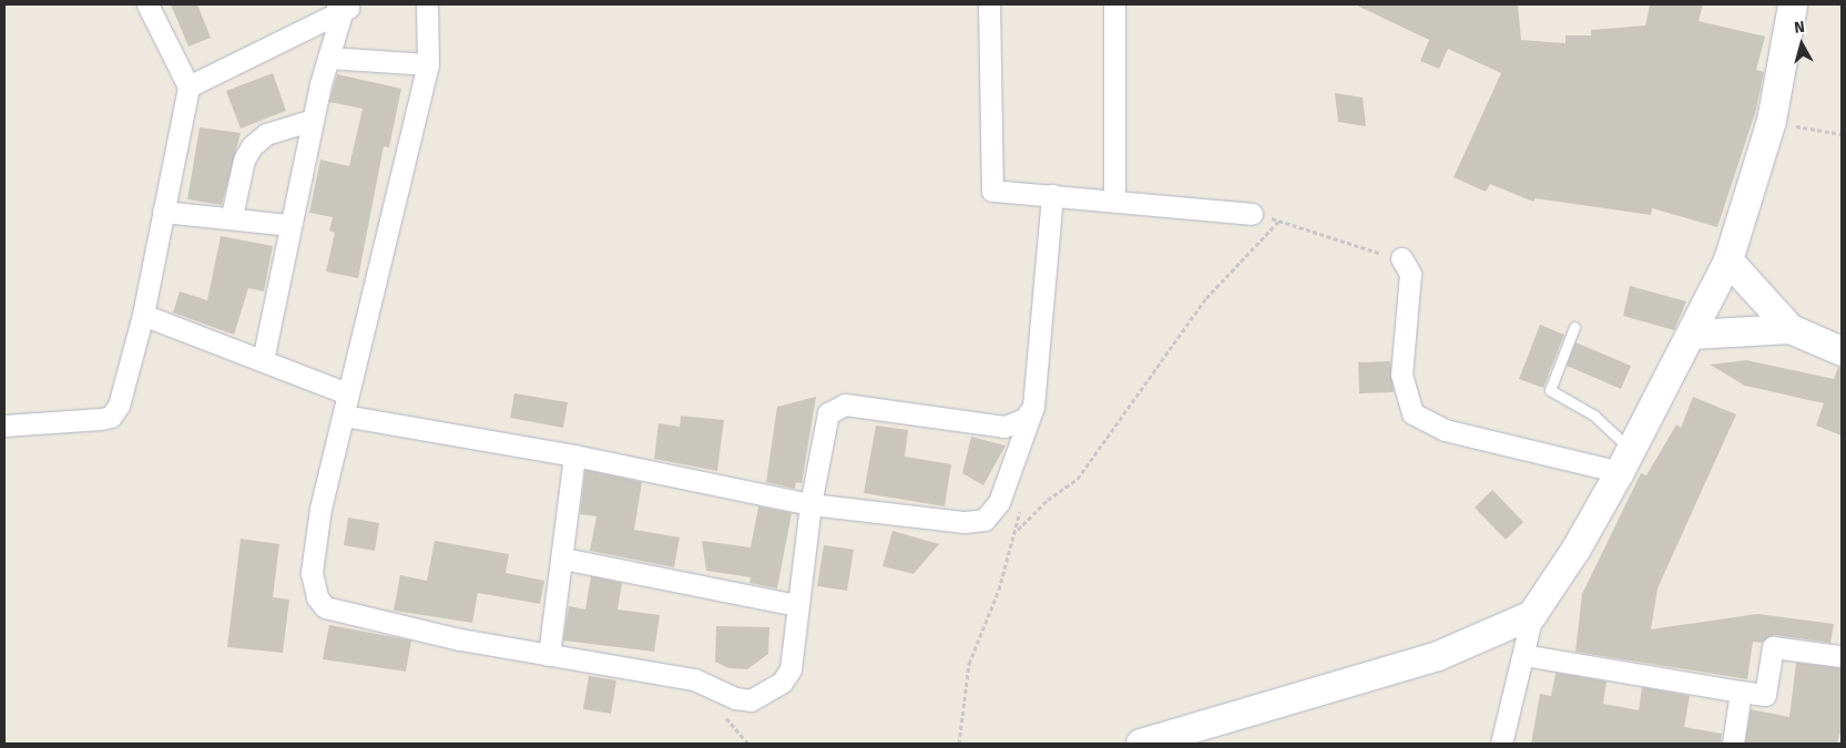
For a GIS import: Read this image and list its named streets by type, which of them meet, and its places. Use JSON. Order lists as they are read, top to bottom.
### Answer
{
  "north": "top"
}
